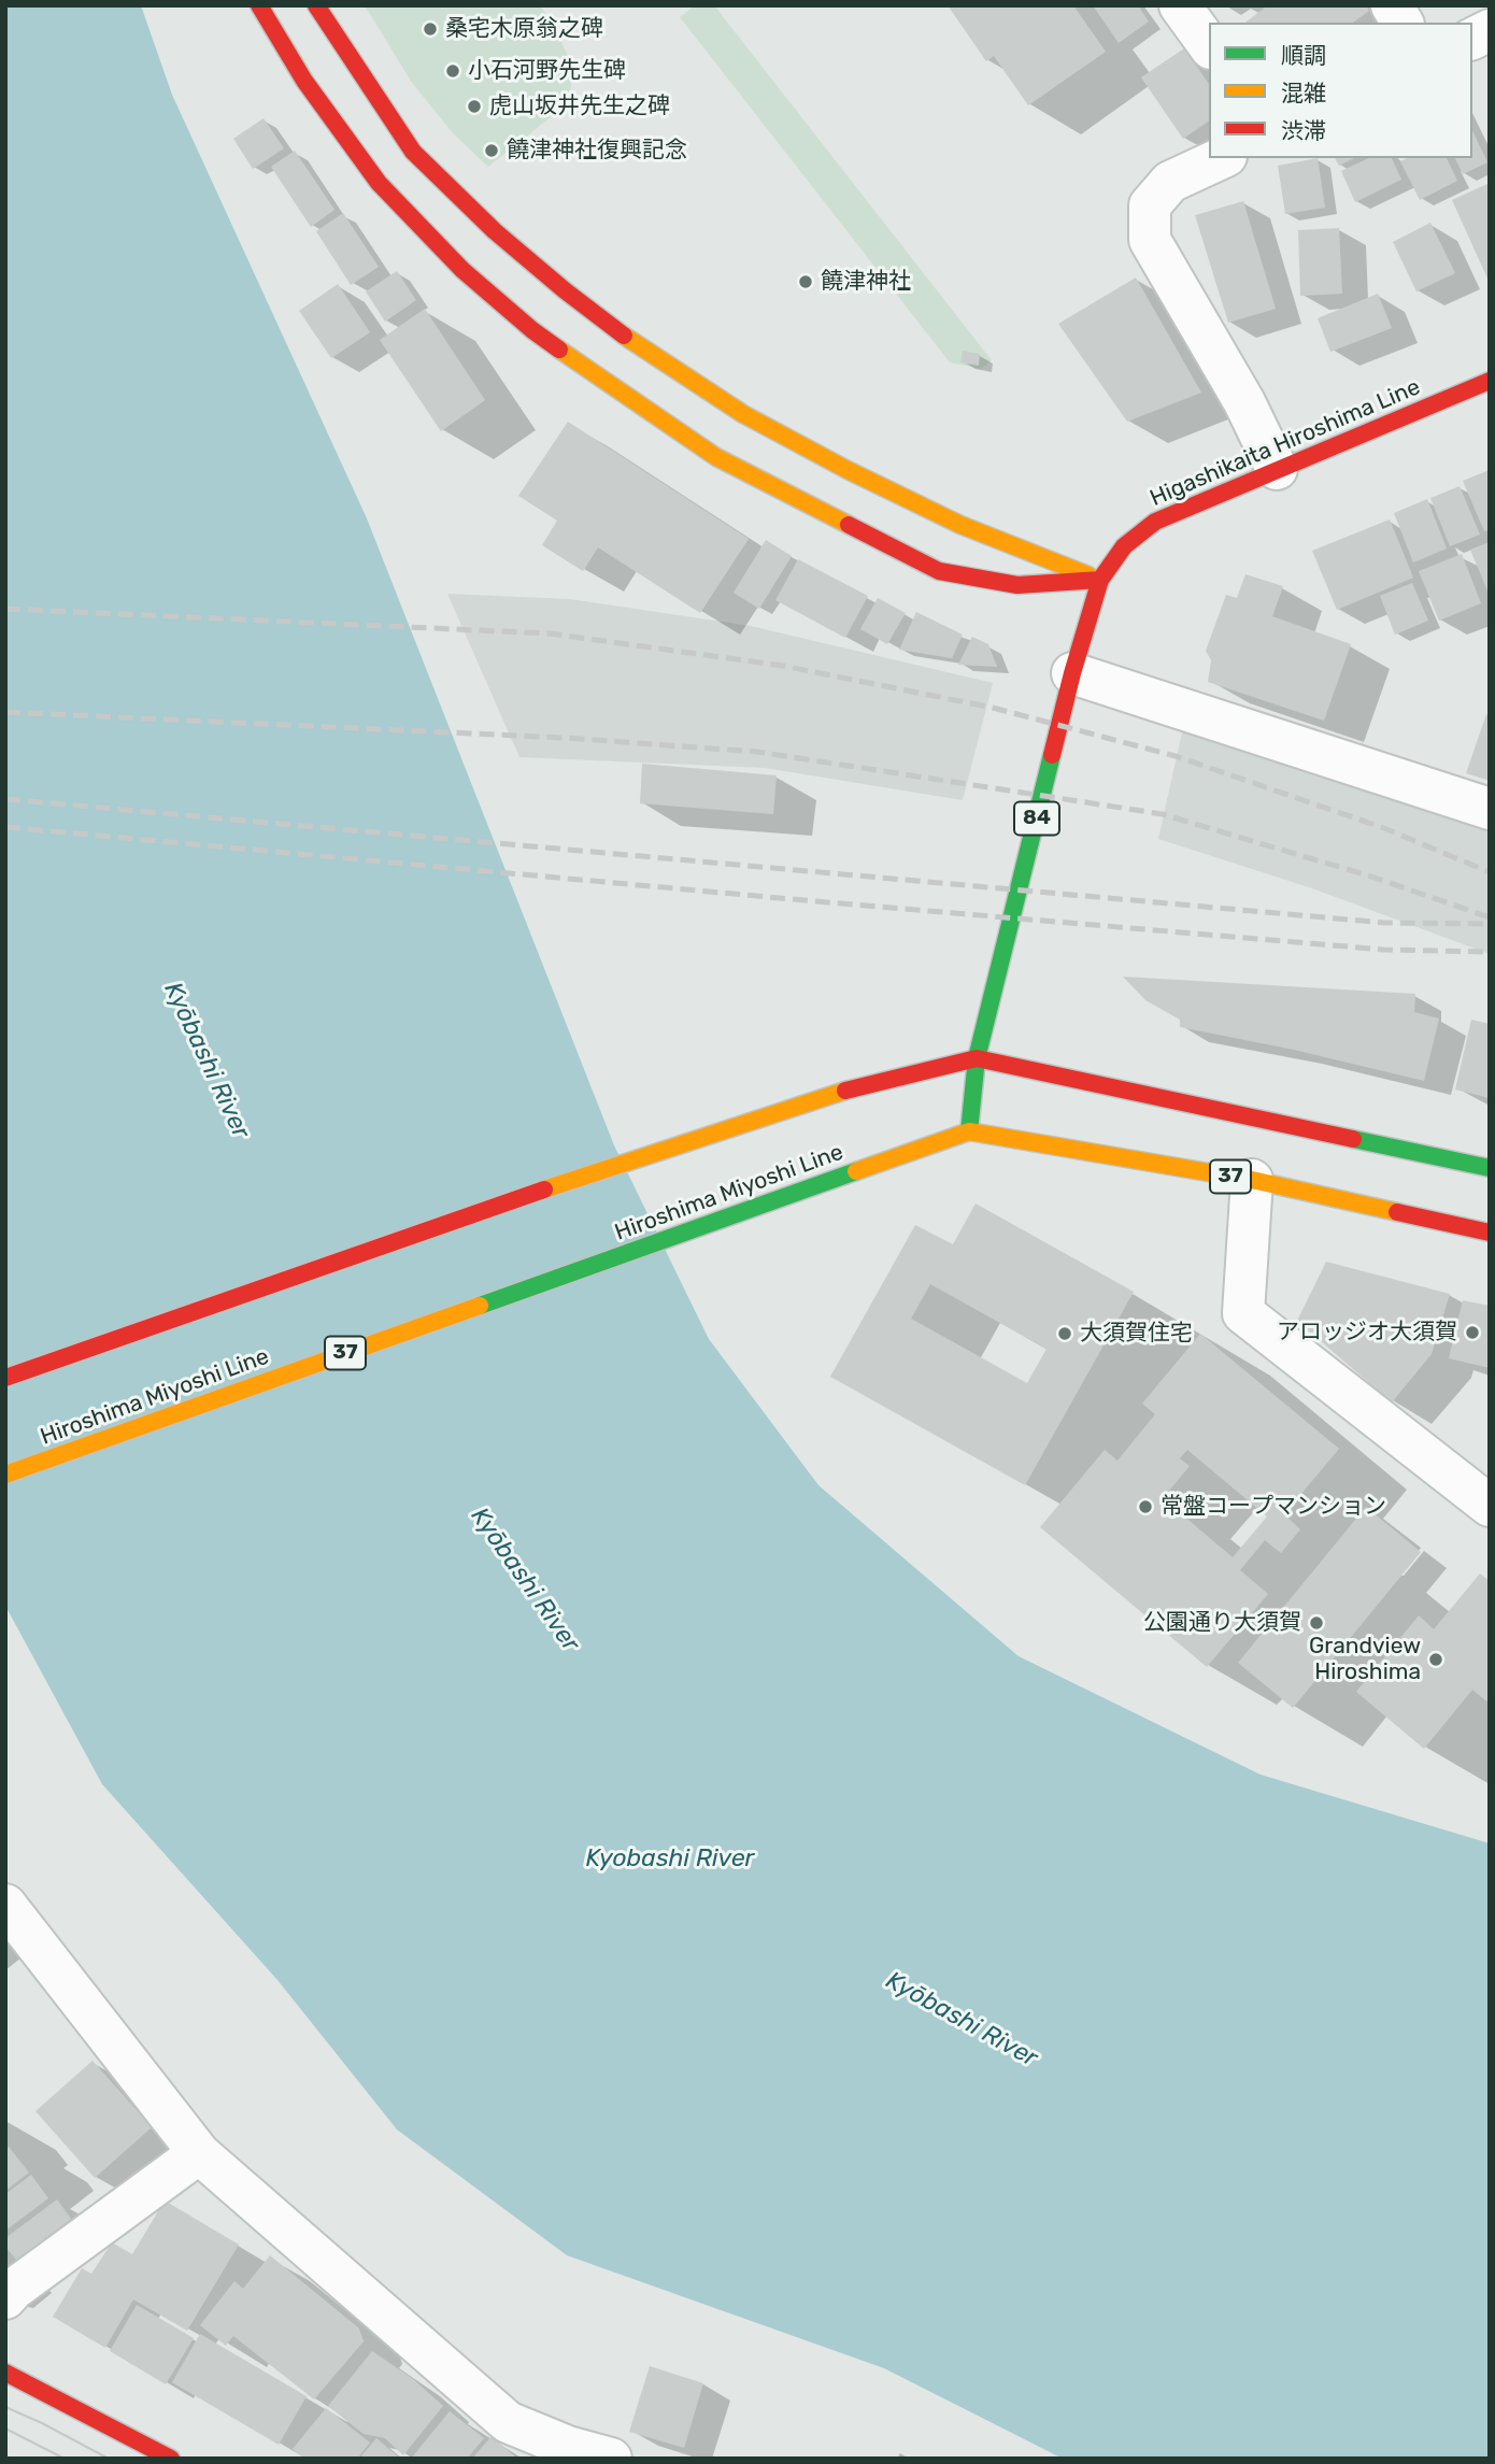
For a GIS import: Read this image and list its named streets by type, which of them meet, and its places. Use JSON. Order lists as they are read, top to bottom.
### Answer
{
  "streets": {
    "main road": [
      "Higashikaita Hiroshima Line",
      "84",
      "37",
      "Hiroshima Miyoshi Line"
    ]
  },
  "crossings": [
    ["Higashikaita Hiroshima Line", "Hiroshima Miyoshi Line"]
  ],
  "water": ["Kyōbashi River", "Kyobashi River"],
  "places": [
    "桑宅木原翁之碑",
    "小石河野先生碑",
    "虎山坂井先生之碑",
    "饒津神社復興記念",
    "饒津神社",
    "アロッジオ大須賀",
    "大須賀住宅",
    "常盤コープマンション",
    "公園通り大須賀",
    "Grandview Hiroshima"
  ],
  "legend": ["順調", "混雑", "渋滞"]
}
